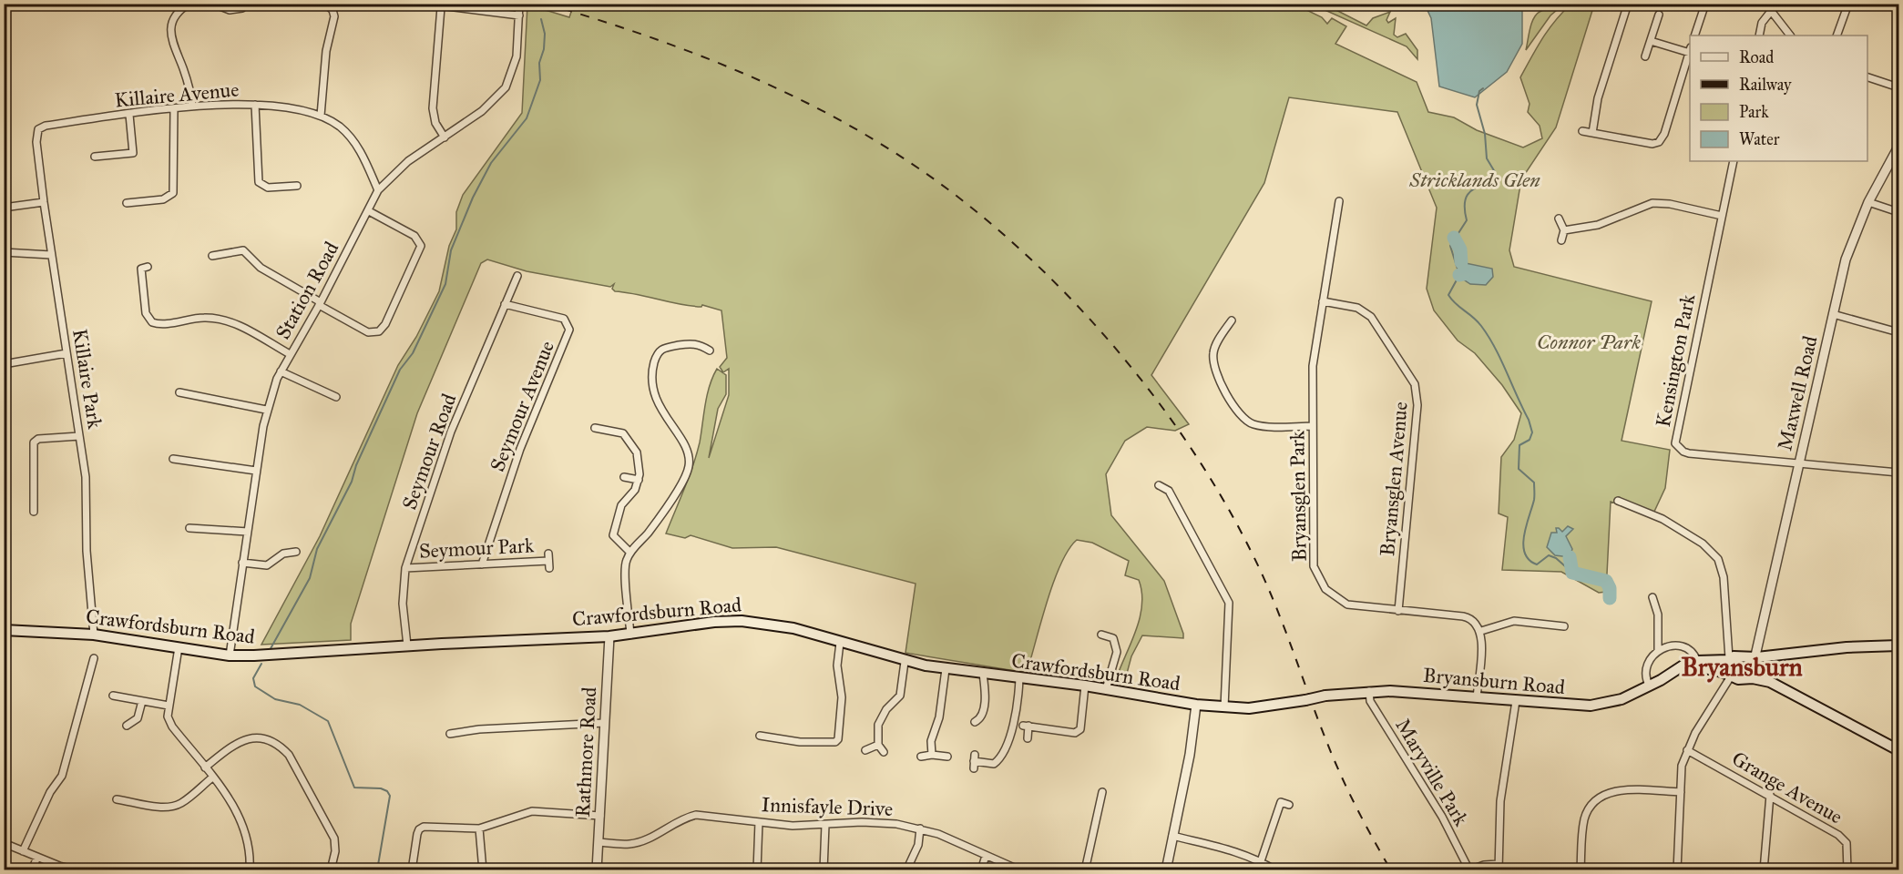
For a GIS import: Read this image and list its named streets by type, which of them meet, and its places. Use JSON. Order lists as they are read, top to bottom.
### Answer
{
  "streets": {
    "main road": ["Crawfordsburn Road", "Bryansburn Road"],
    "street": [
      "Killaire Avenue",
      "Station Road",
      "Kensington Park",
      "Killaire Park",
      "Maxwell Road",
      "Seymour Avenue",
      "Seymour Road",
      "Bryansglen Avenue",
      "Bryansglen Park",
      "Seymour Park",
      "Rathmore Road",
      "Maryville Park",
      "Grange Avenue",
      "Innisfayle Drive"
    ]
  },
  "crossings": [
    ["Killaire Avenue", "Station Road"],
    ["Killaire Avenue", "Killaire Park"],
    ["Station Road", "Crawfordsburn Road"],
    ["Kensington Park", "Maxwell Road"],
    ["Killaire Park", "Crawfordsburn Road"],
    ["Maxwell Road", "Bryansburn Road"],
    ["Seymour Avenue", "Seymour Road"],
    ["Seymour Avenue", "Seymour Park"],
    ["Seymour Road", "Seymour Park"],
    ["Seymour Road", "Crawfordsburn Road"],
    ["Bryansglen Avenue", "Bryansglen Park"],
    ["Crawfordsburn Road", "Bryansburn Road"],
    ["Crawfordsburn Road", "Rathmore Road"],
    ["Bryansburn Road", "Maryville Park"],
    ["Rathmore Road", "Innisfayle Drive"]
  ],
  "districts": ["Bryansburn"],
  "parks": ["Stricklands Glen", "Connor Park"],
  "legend": [
    "Road",
    "Railway",
    "Park",
    "Water"
  ]
}
